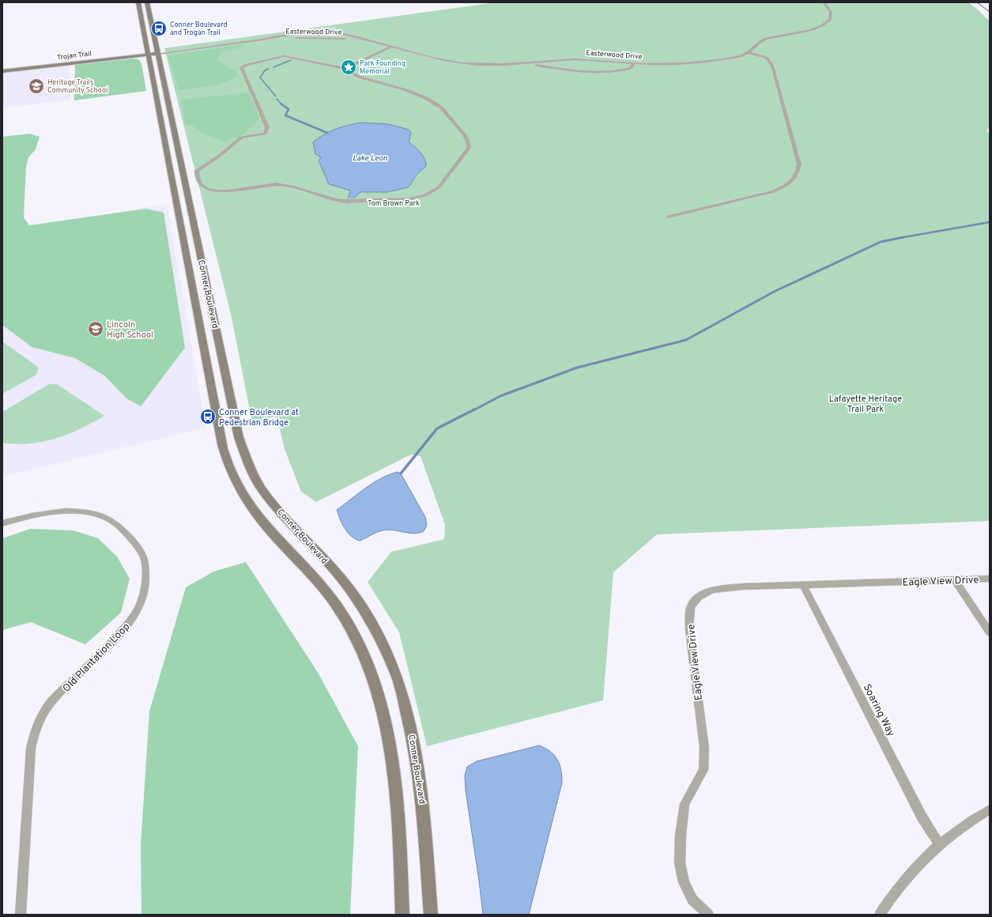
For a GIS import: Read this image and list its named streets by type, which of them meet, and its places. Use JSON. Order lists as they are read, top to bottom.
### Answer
{
  "streets": {
    "main road": ["Easterwood Drive", "Trojan Trail", "Conner Boulevard"],
    "street": ["Eagle View Drive", "Old Plantation Loop", "Soaring Way"]
  },
  "crossings": [
    ["Easterwood Drive", "Trojan Trail"],
    ["Easterwood Drive", "Conner Boulevard"],
    ["Trojan Trail", "Conner Boulevard"],
    ["Eagle View Drive", "Soaring Way"]
  ],
  "water": ["Lake Leon"],
  "parks": ["Tom Brown Park", "Lafayette Heritage Trail Park"],
  "places": {
    "bus stop": ["Conner Boulevard and Trogan Trail", "Conner Boulevard at Pedestrian Bridge"],
    "place": ["Park Founding Memorial"],
    "school or university": ["Heritage Trails Community School", "Lincoln High School"]
  }
}
